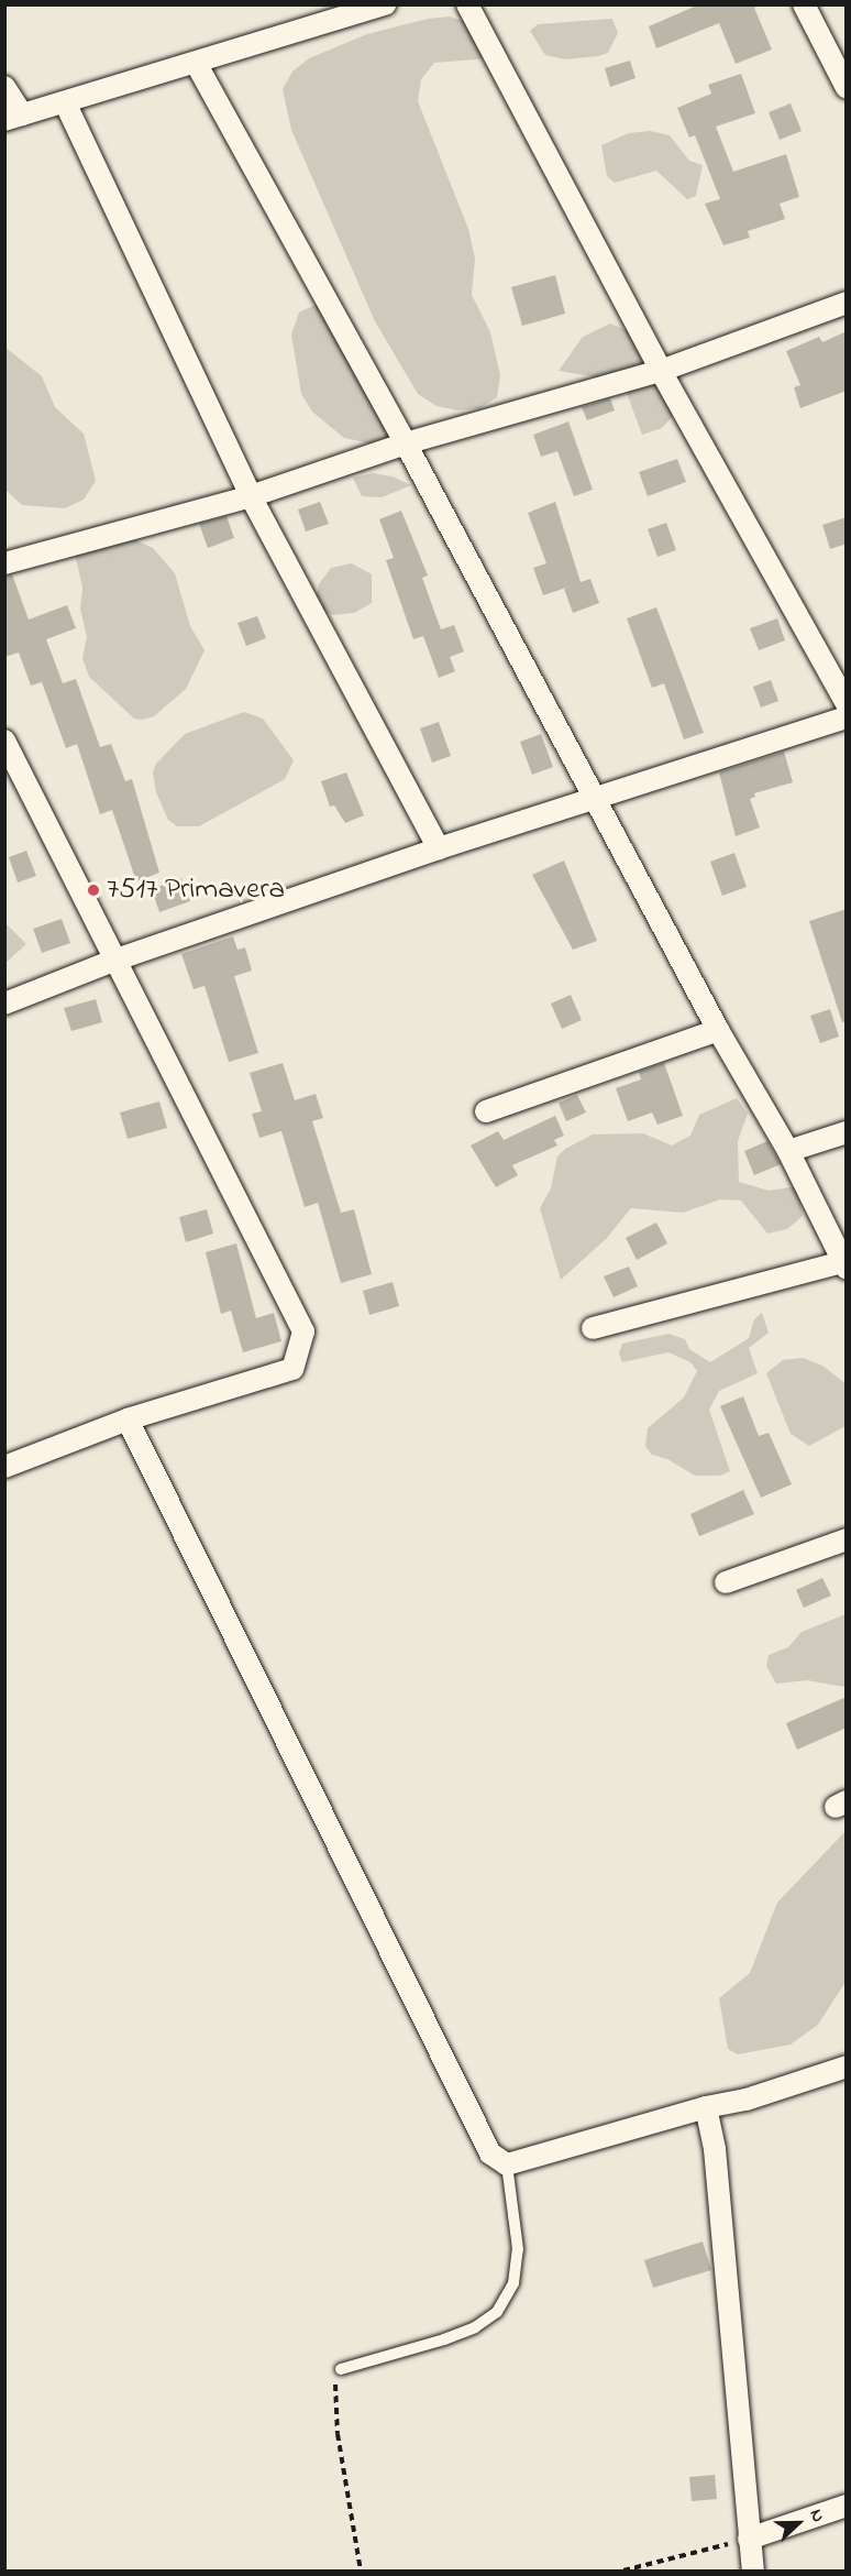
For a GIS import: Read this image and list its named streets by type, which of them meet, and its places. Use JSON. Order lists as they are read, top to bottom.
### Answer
{
  "places": ["7517 Primavera"],
  "north": "right"
}
